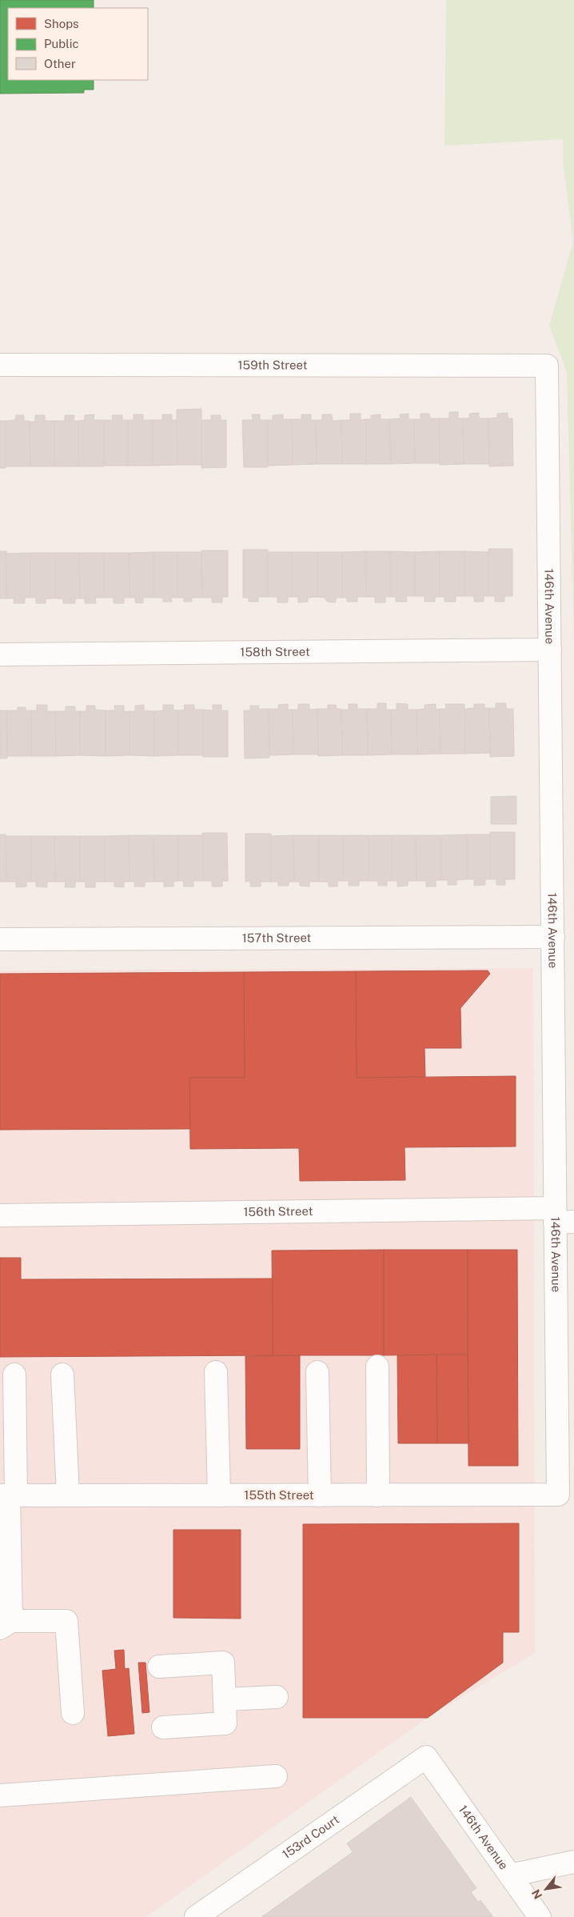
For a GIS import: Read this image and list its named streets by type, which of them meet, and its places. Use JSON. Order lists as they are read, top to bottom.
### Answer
{
  "streets": {
    "street": [
      "159th Street",
      "146th Avenue",
      "158th Street",
      "157th Street",
      "156th Street",
      "155th Street",
      "153rd Court"
    ]
  },
  "crossings": [
    ["159th Street", "146th Avenue"],
    ["146th Avenue", "158th Street"],
    ["146th Avenue", "157th Street"],
    ["146th Avenue", "156th Street"],
    ["146th Avenue", "155th Street"],
    ["146th Avenue", "153rd Court"]
  ],
  "legend": ["Shops", "Public", "Other"],
  "north": "bottom left"
}
